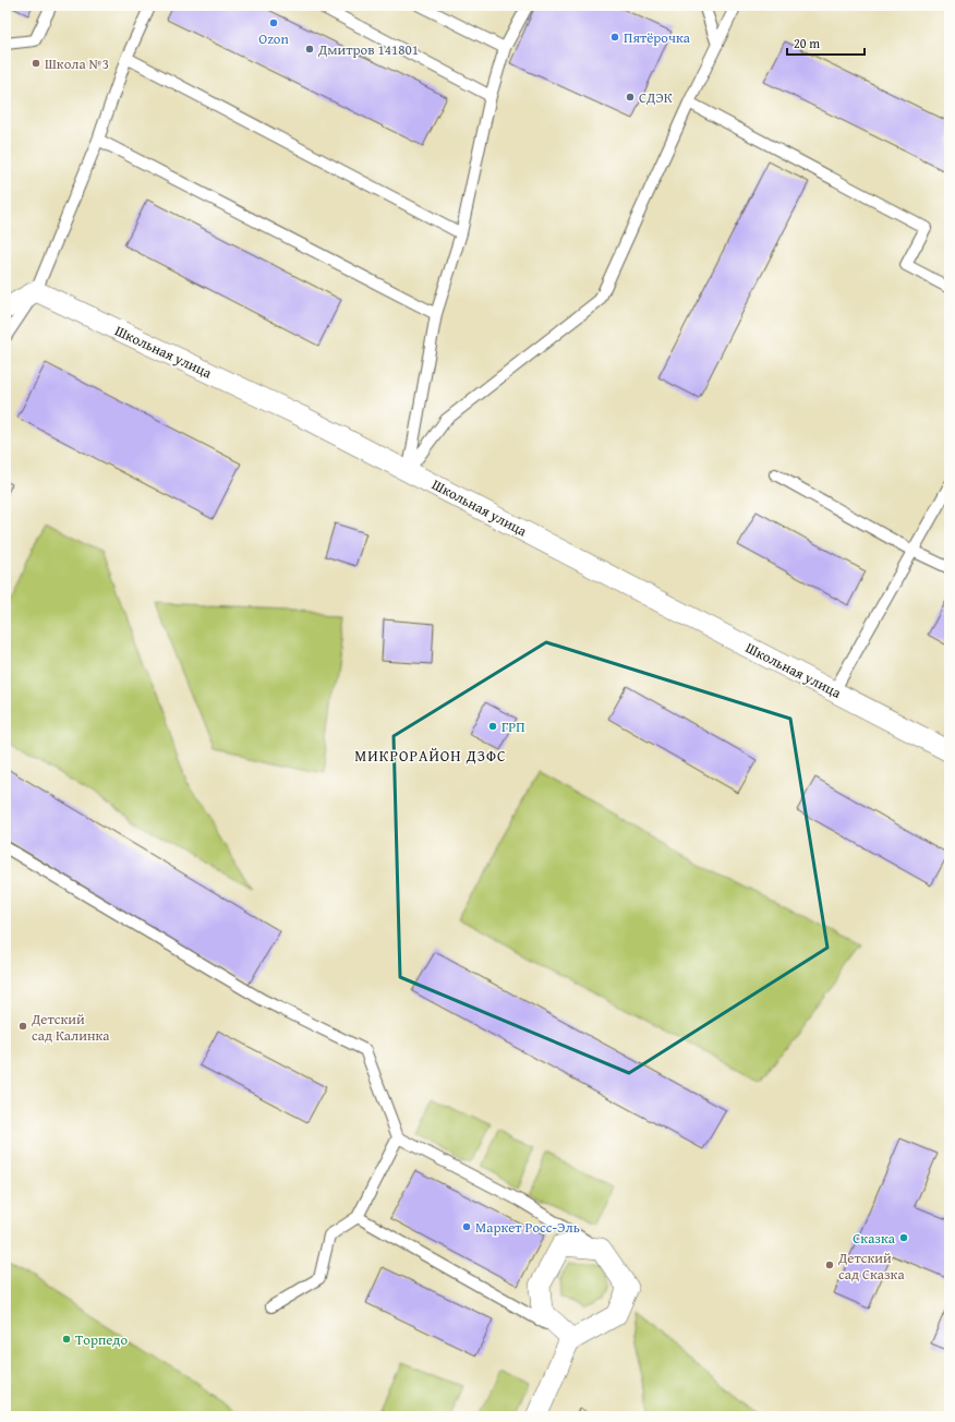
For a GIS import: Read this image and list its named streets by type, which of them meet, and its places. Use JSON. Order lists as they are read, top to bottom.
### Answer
{
  "streets": {
    "street": ["Школьная улица"]
  },
  "districts": ["МИКРОРАЙОН ДЗФС"],
  "places": [
    "Ozon",
    "Пятёрочка",
    "Дмитров 141801",
    "Школа №3",
    "СДЭК",
    "ГРП",
    "Детский сад Калинка",
    "Маркет Росс-Эль",
    "Сказка",
    "Детский сад Сказка",
    "Торпедо"
  ],
  "scale_bar": "20 m"
}
